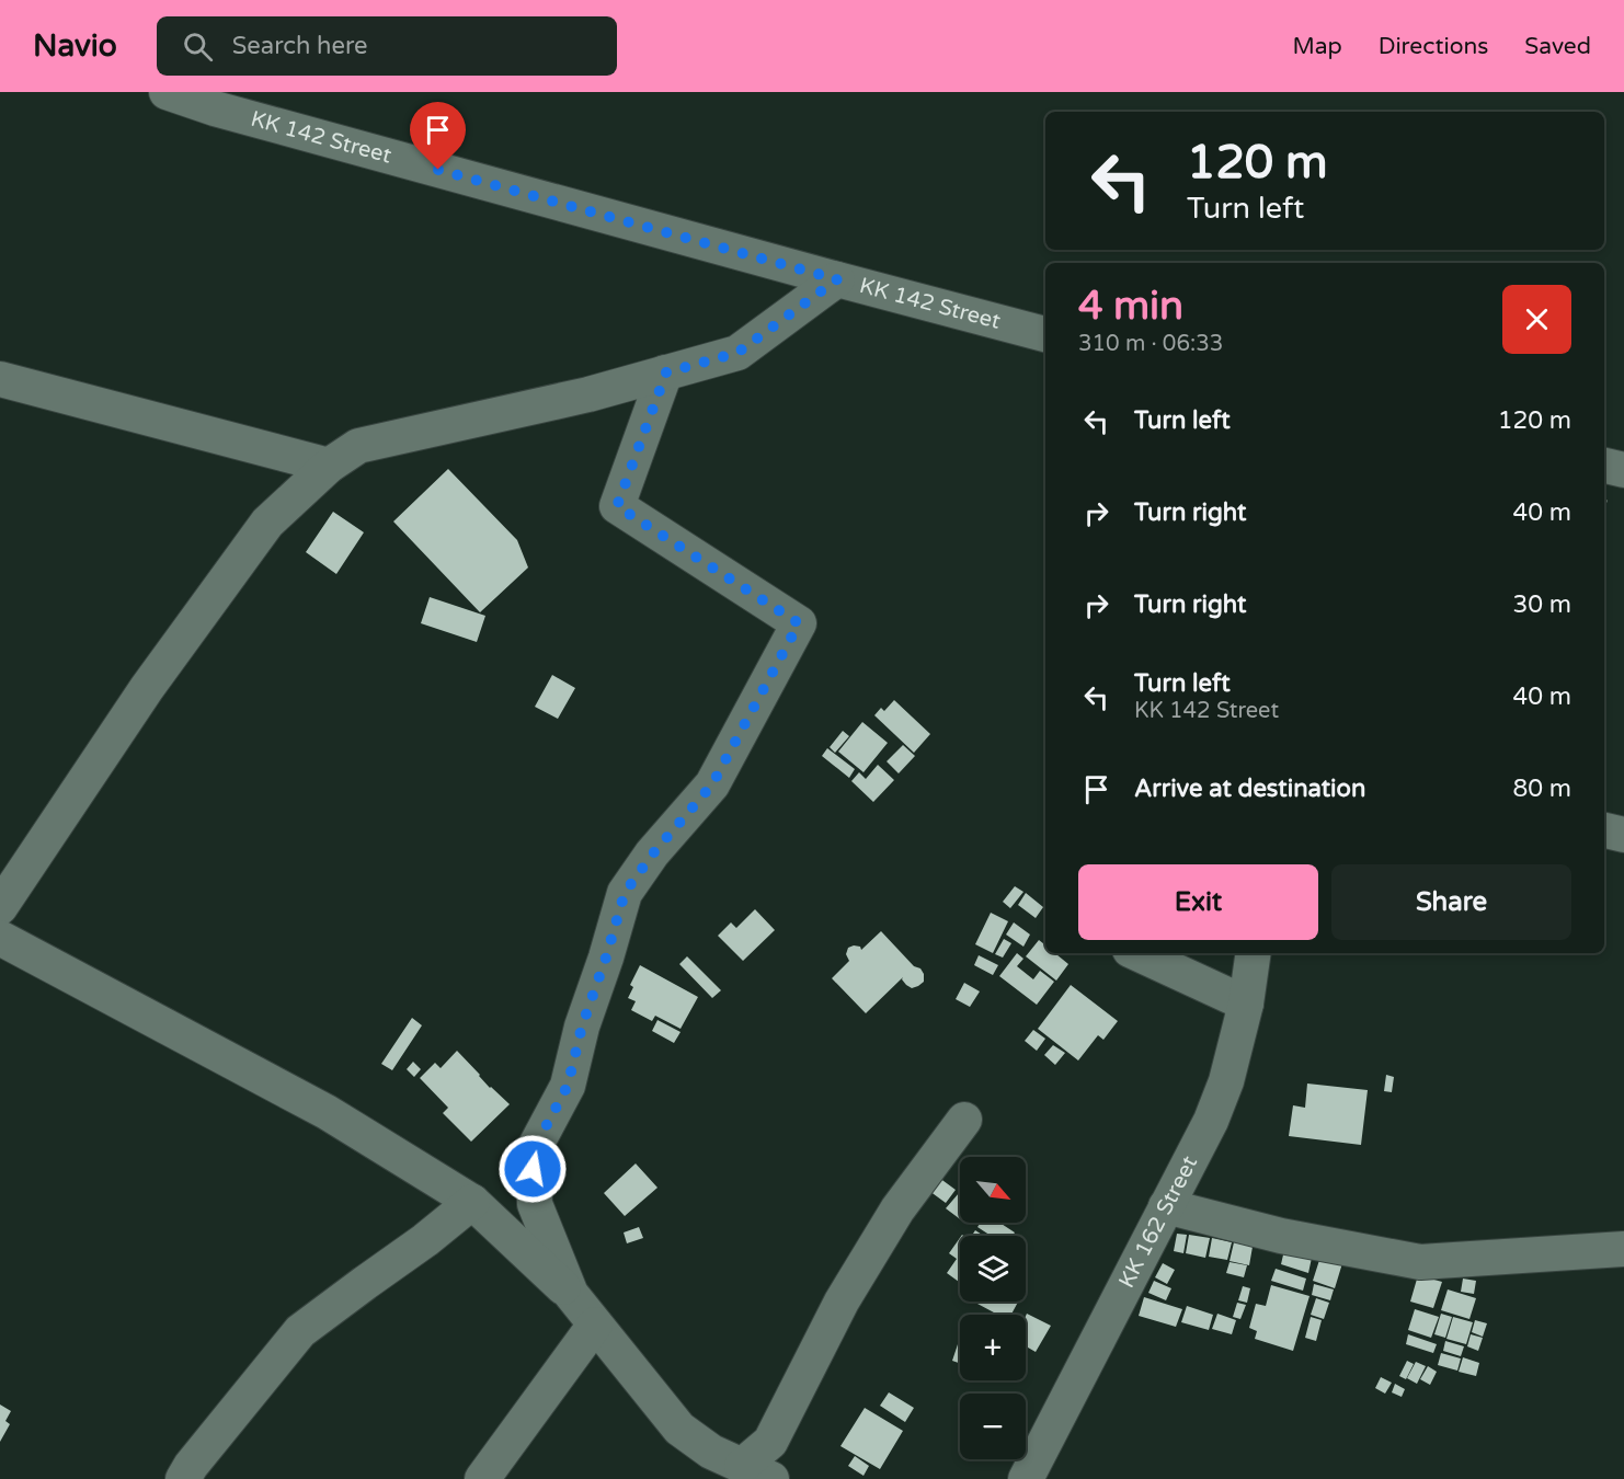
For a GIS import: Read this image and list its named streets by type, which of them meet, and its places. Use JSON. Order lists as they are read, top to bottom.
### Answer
{
  "streets": {
    "street": ["KK 142 Street", "KK 162 Street"]
  },
  "north": "bottom right",
  "page": {
    "header": "Navio",
    "search": "Search here",
    "nav": ["Map", "Directions", "Saved"],
    "turn": ["120 m", "Turn left"],
    "heading": ["4 min", "310 m · 06:33"],
    "list": [
      {
        "name": "Turn left",
        "value": "120 m"
      },
      {
        "name": "Turn right",
        "value": "40 m"
      },
      {
        "name": "Turn right",
        "value": "30 m"
      },
      {
        "name": "Turn left",
        "note": "KK 142 Street",
        "value": "40 m"
      },
      {
        "name": "Arrive at destination",
        "value": "80 m"
      }
    ],
    "buttons": ["Exit", "Share"],
    "map_buttons": ["+", "−"]
  }
}
